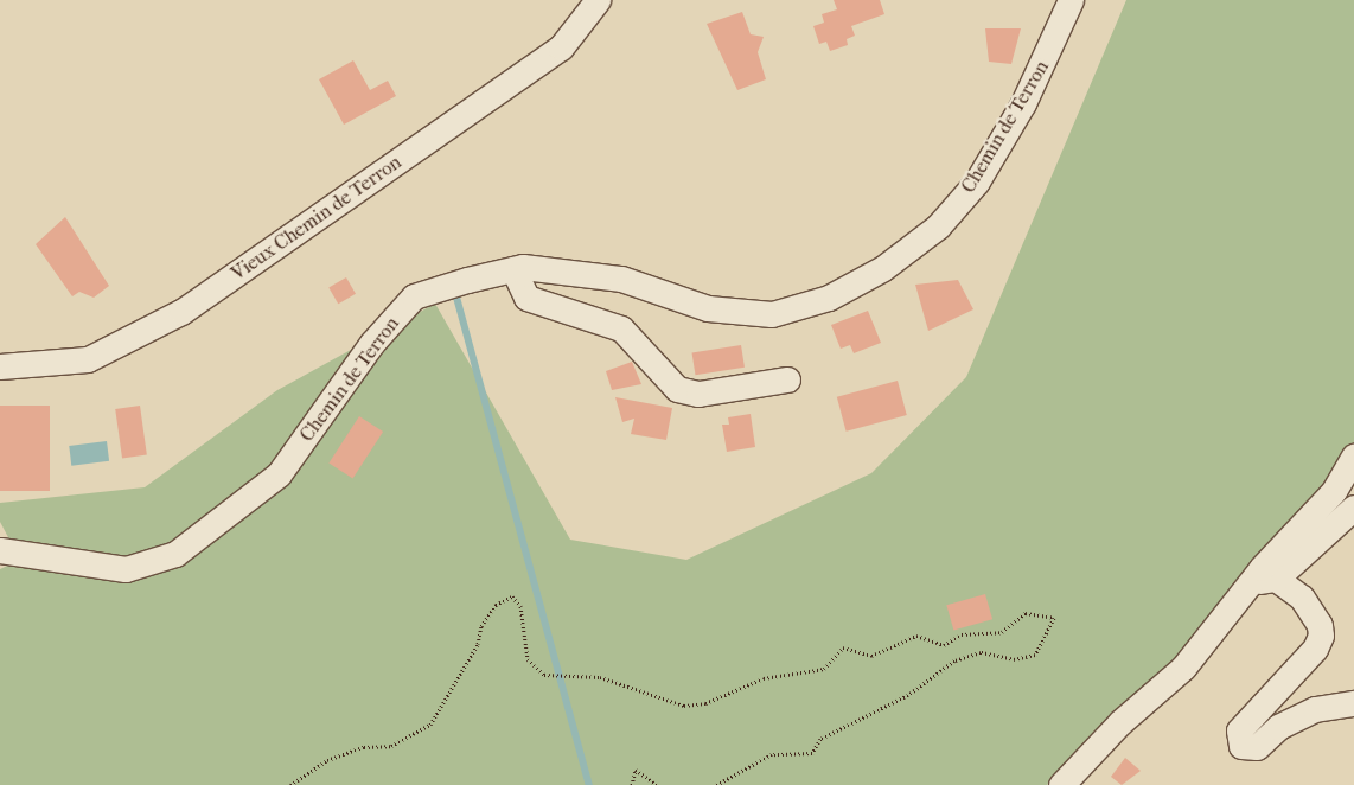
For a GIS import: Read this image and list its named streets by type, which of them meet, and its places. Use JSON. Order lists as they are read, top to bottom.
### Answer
{
  "streets": {
    "street": ["Chemin de Terron", "Vieux Chemin de Terron"]
  }
}
